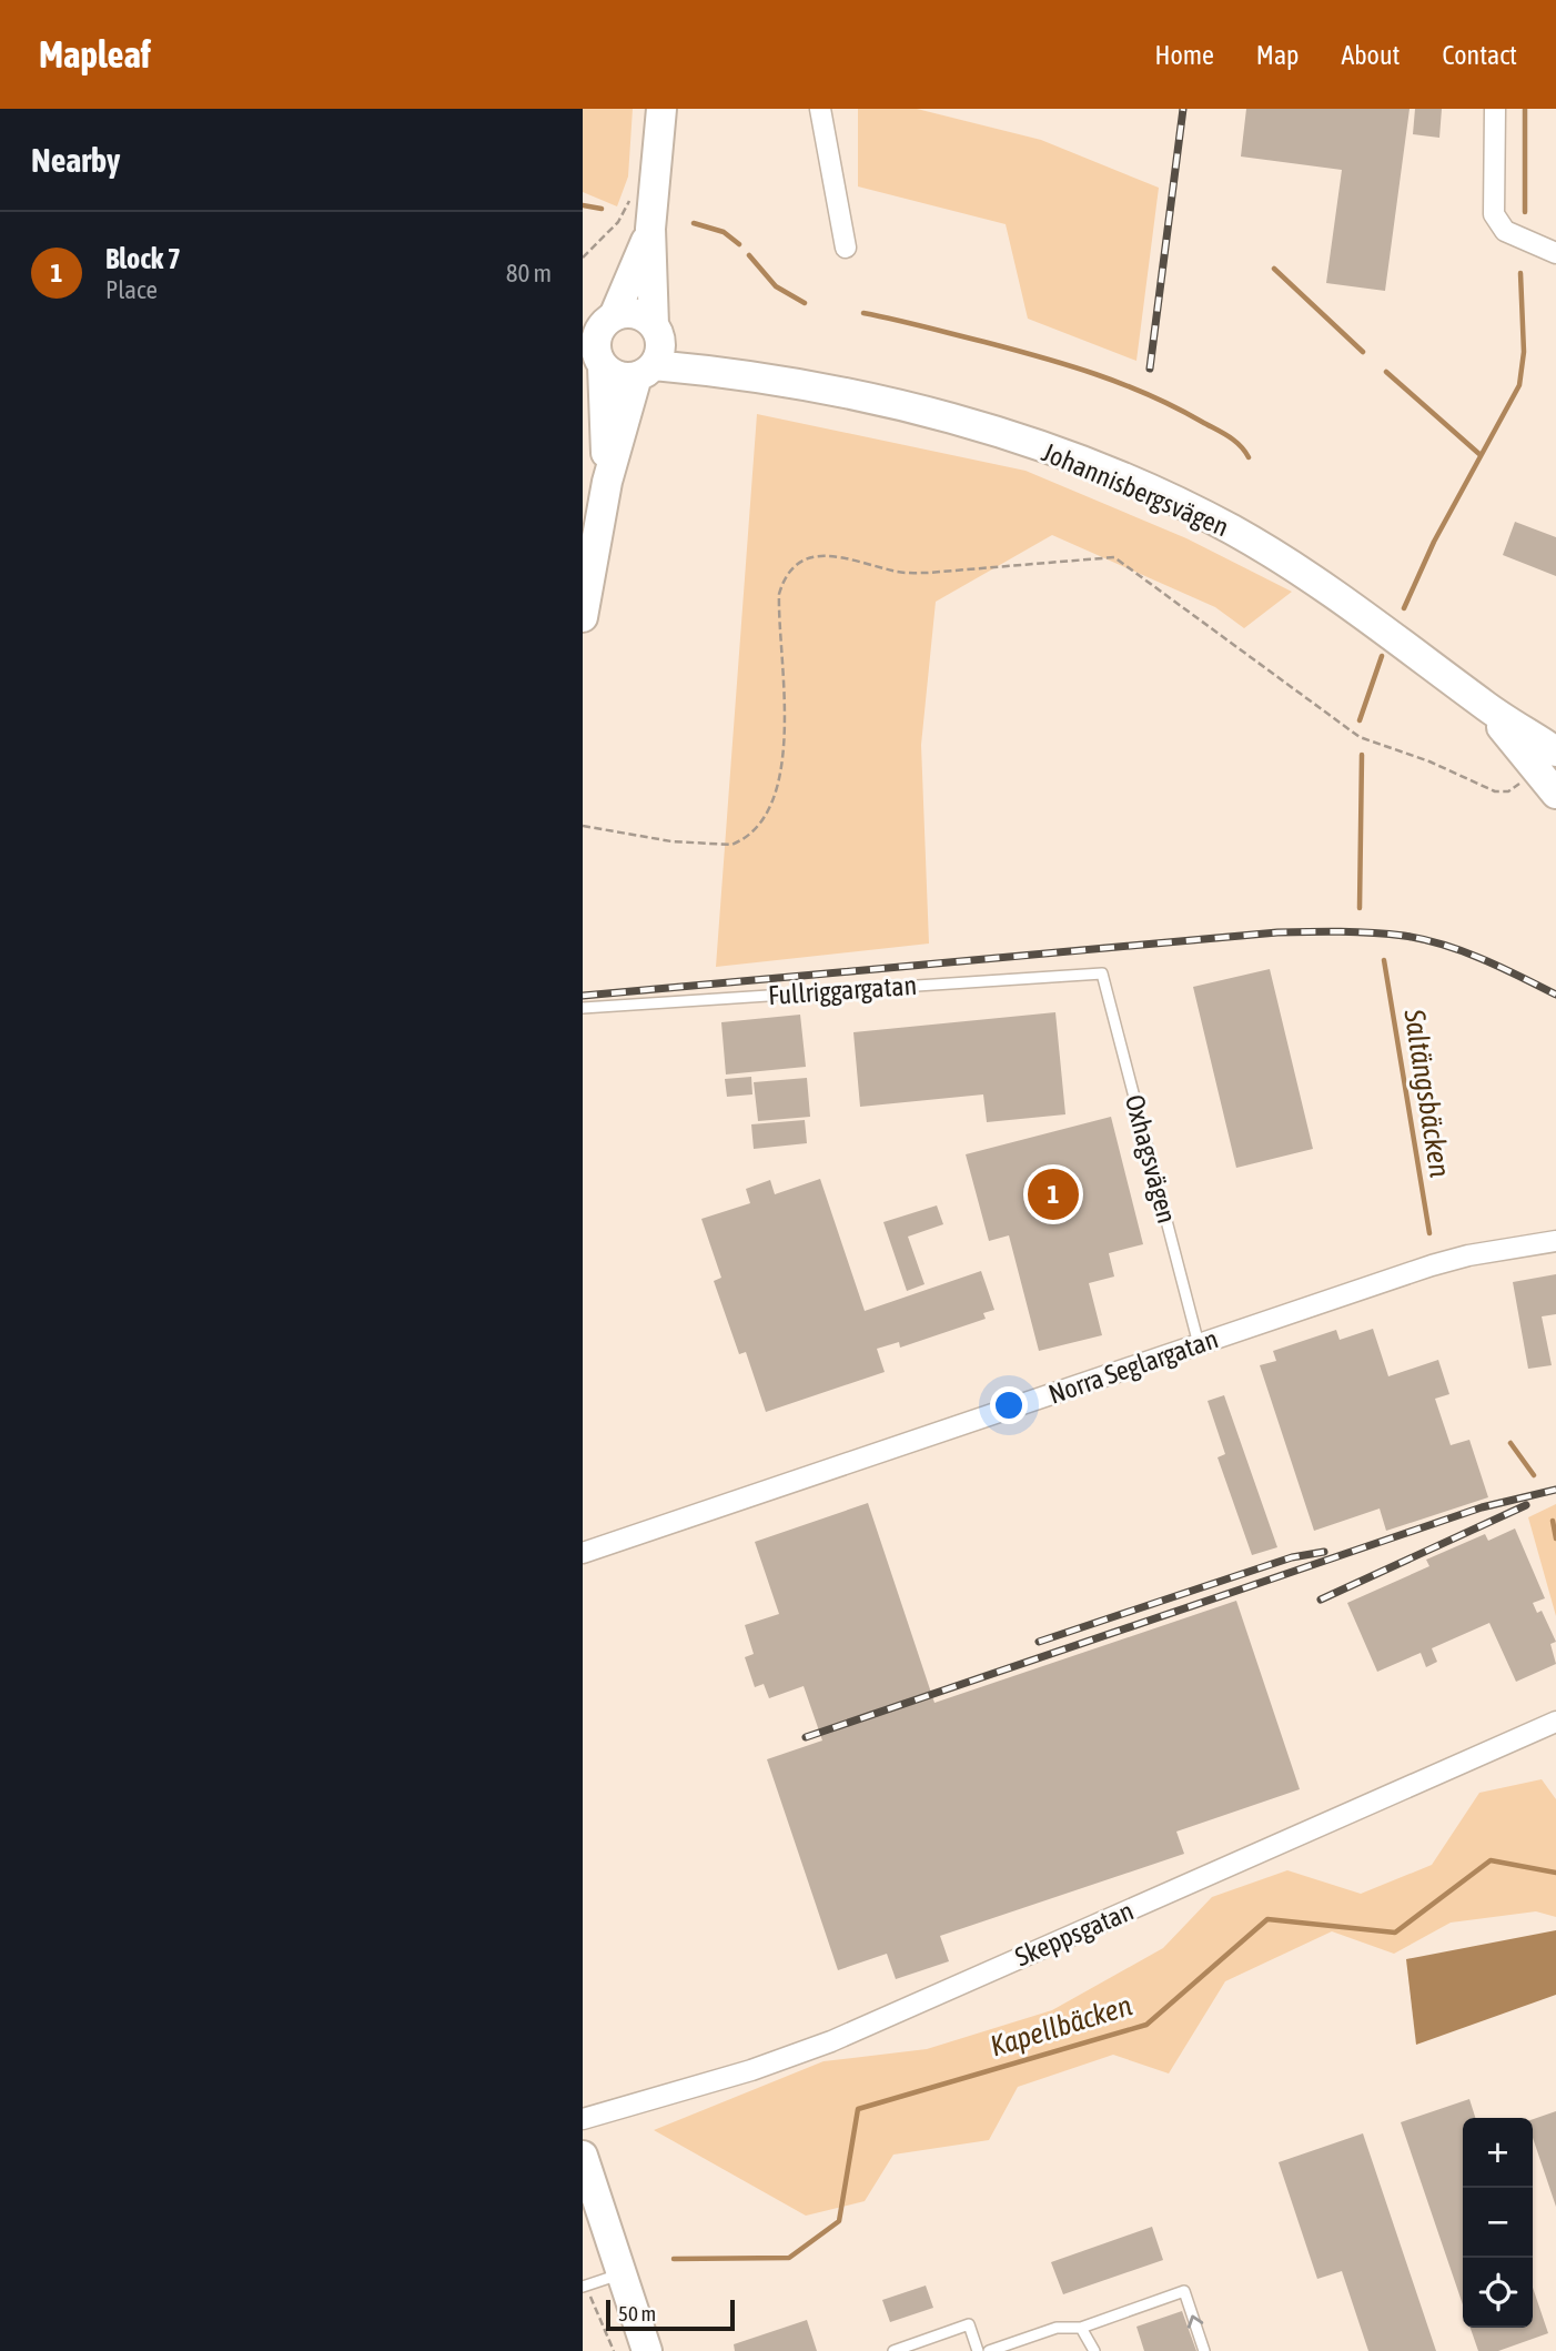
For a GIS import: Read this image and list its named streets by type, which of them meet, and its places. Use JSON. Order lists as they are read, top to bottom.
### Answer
{
  "streets": {
    "main road": ["Johannisbergsvägen"],
    "street": ["Norra Seglargatan", "Skeppsgatan"],
    "lane": ["Fullriggargatan", "Oxhagsvägen"]
  },
  "crossings": [
    ["Fullriggargatan", "Oxhagsvägen"],
    ["Oxhagsvägen", "Norra Seglargatan"]
  ],
  "water": ["Saltängsbäcken", "Kapellbäcken"],
  "scale_bar": "50 m",
  "page": {
    "header": "Mapleaf",
    "nav": [
      "Home",
      "Map",
      "About",
      "Contact"
    ],
    "heading": "Nearby",
    "list": [
      {
        "mark": "1",
        "name": "Block 7",
        "note": "Place",
        "value": "80 m"
      }
    ],
    "pins": "1",
    "map_buttons": ["+", "−"],
    "scale": "50 m"
  }
}
